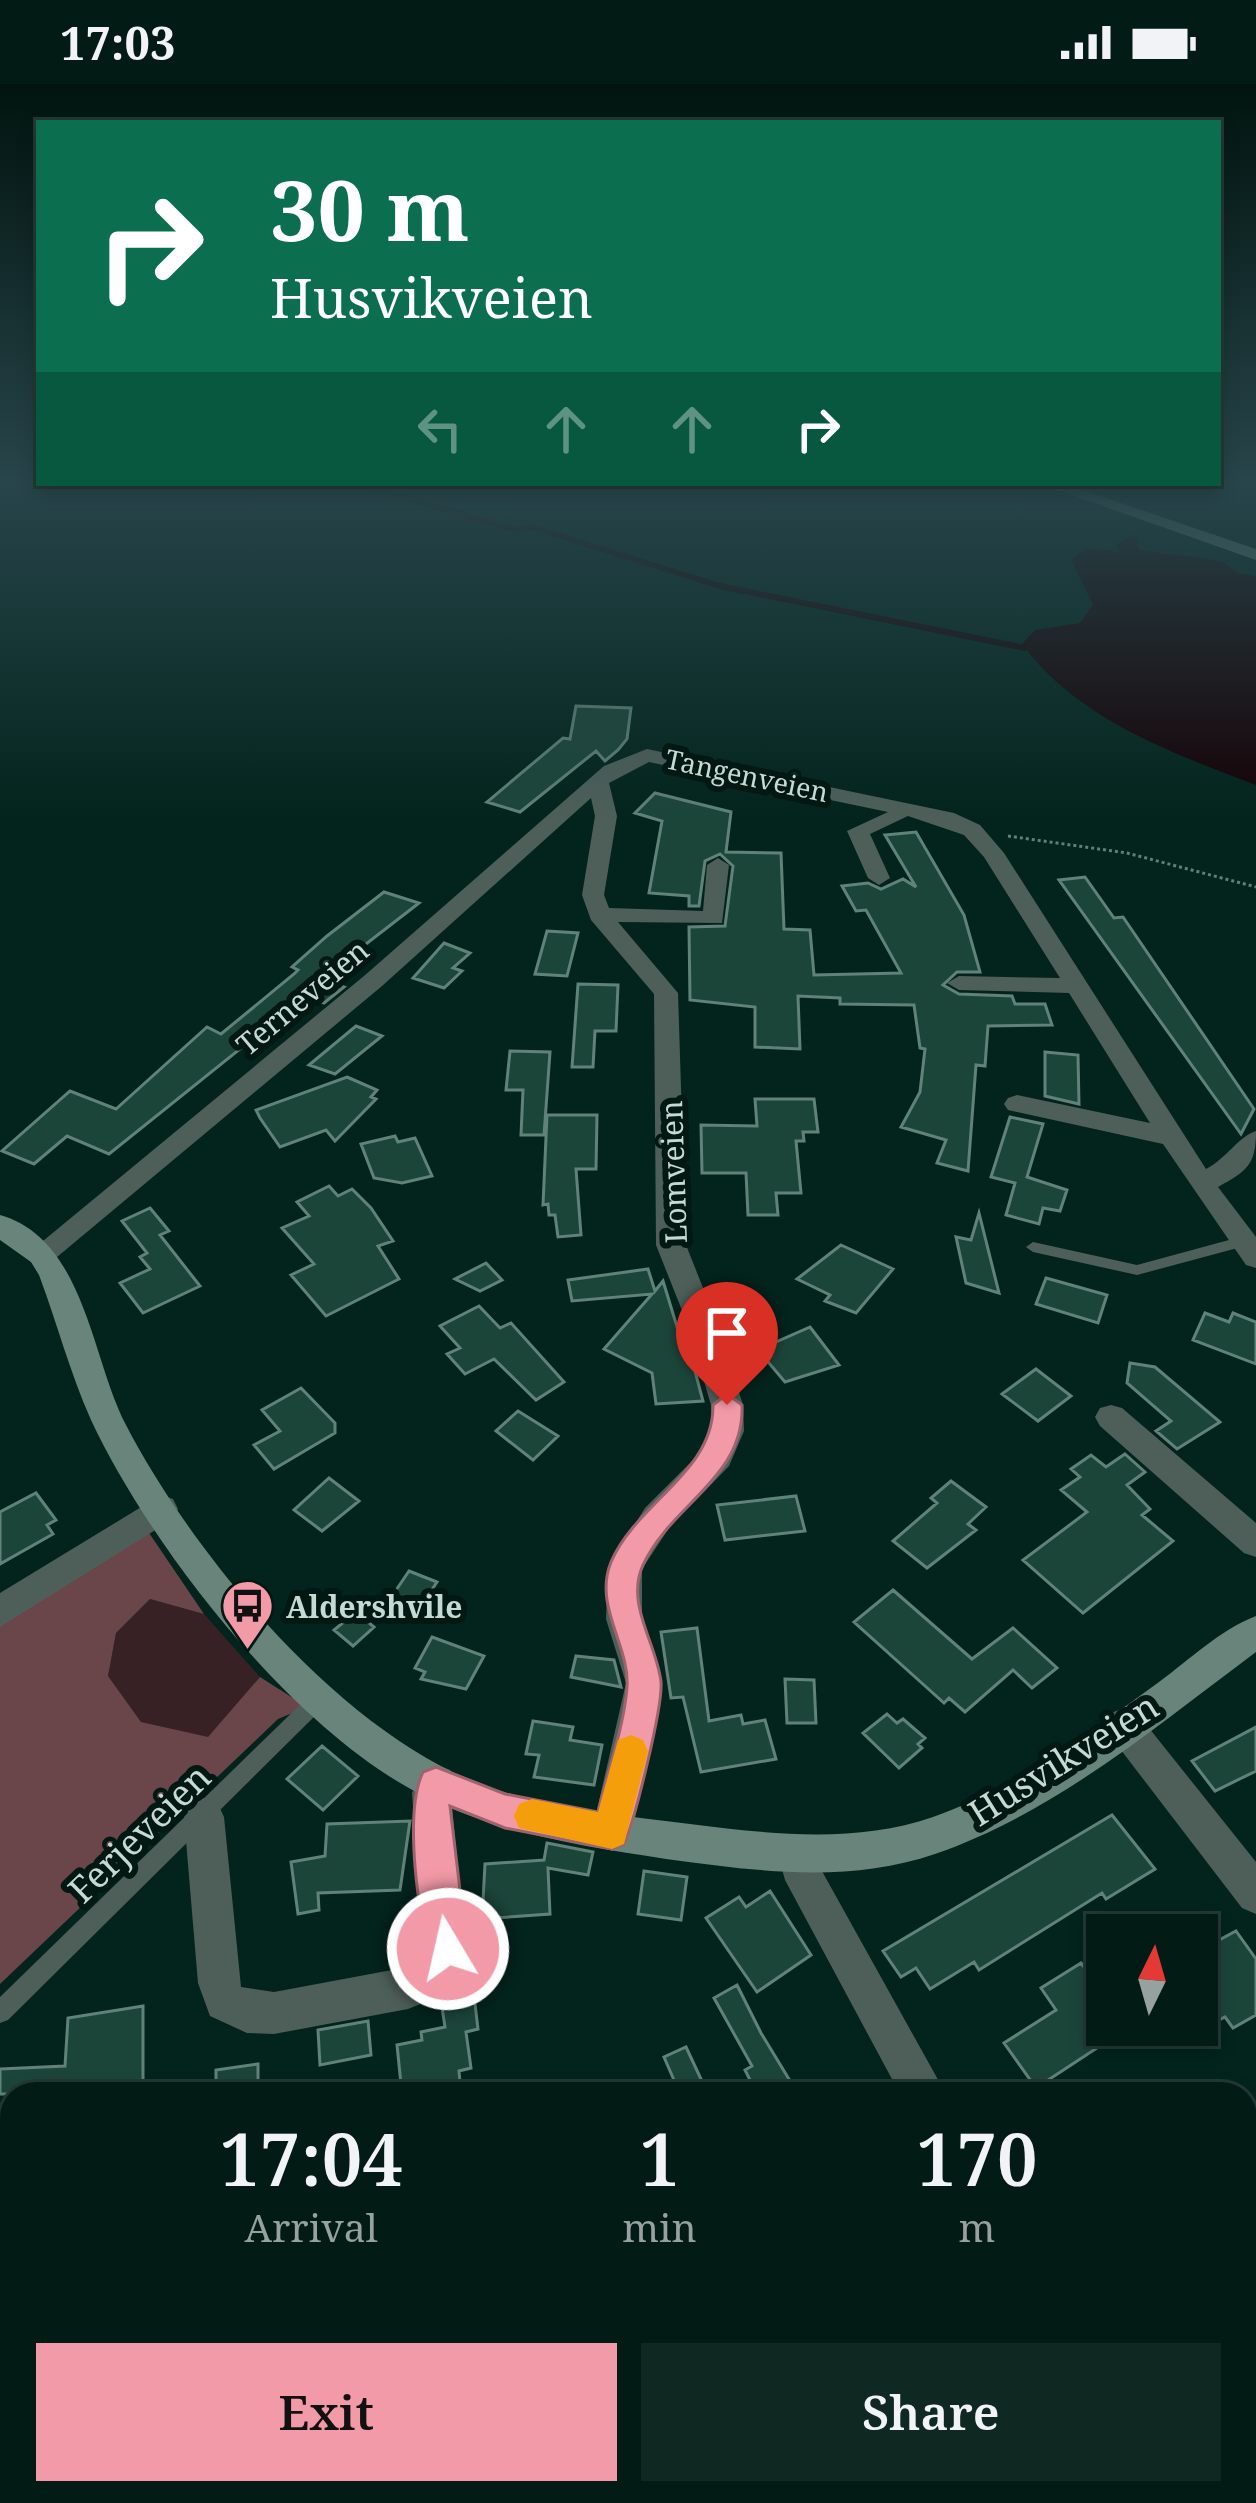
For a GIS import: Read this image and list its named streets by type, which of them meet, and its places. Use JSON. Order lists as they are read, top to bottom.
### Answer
{
  "streets": {
    "main road": ["Husvikveien"],
    "street": ["Tangenveien", "Terneveien", "Lomveien"],
    "lane": ["Ferjeveien"]
  },
  "crossings": [
    ["Tangenveien", "Terneveien"],
    ["Terneveien", "Husvikveien"],
    ["Lomveien", "Husvikveien"],
    ["Husvikveien", "Ferjeveien"]
  ],
  "places": {
    "bus stop": ["Aldershvile"]
  },
  "north": "top",
  "page": {
    "status": "17:03",
    "turn": ["30 m", "Husvikveien"],
    "eta": [
      "17:04",
      "Arrival",
      "1",
      "min",
      "170",
      "m"
    ],
    "buttons": ["Exit", "Share"]
  }
}
